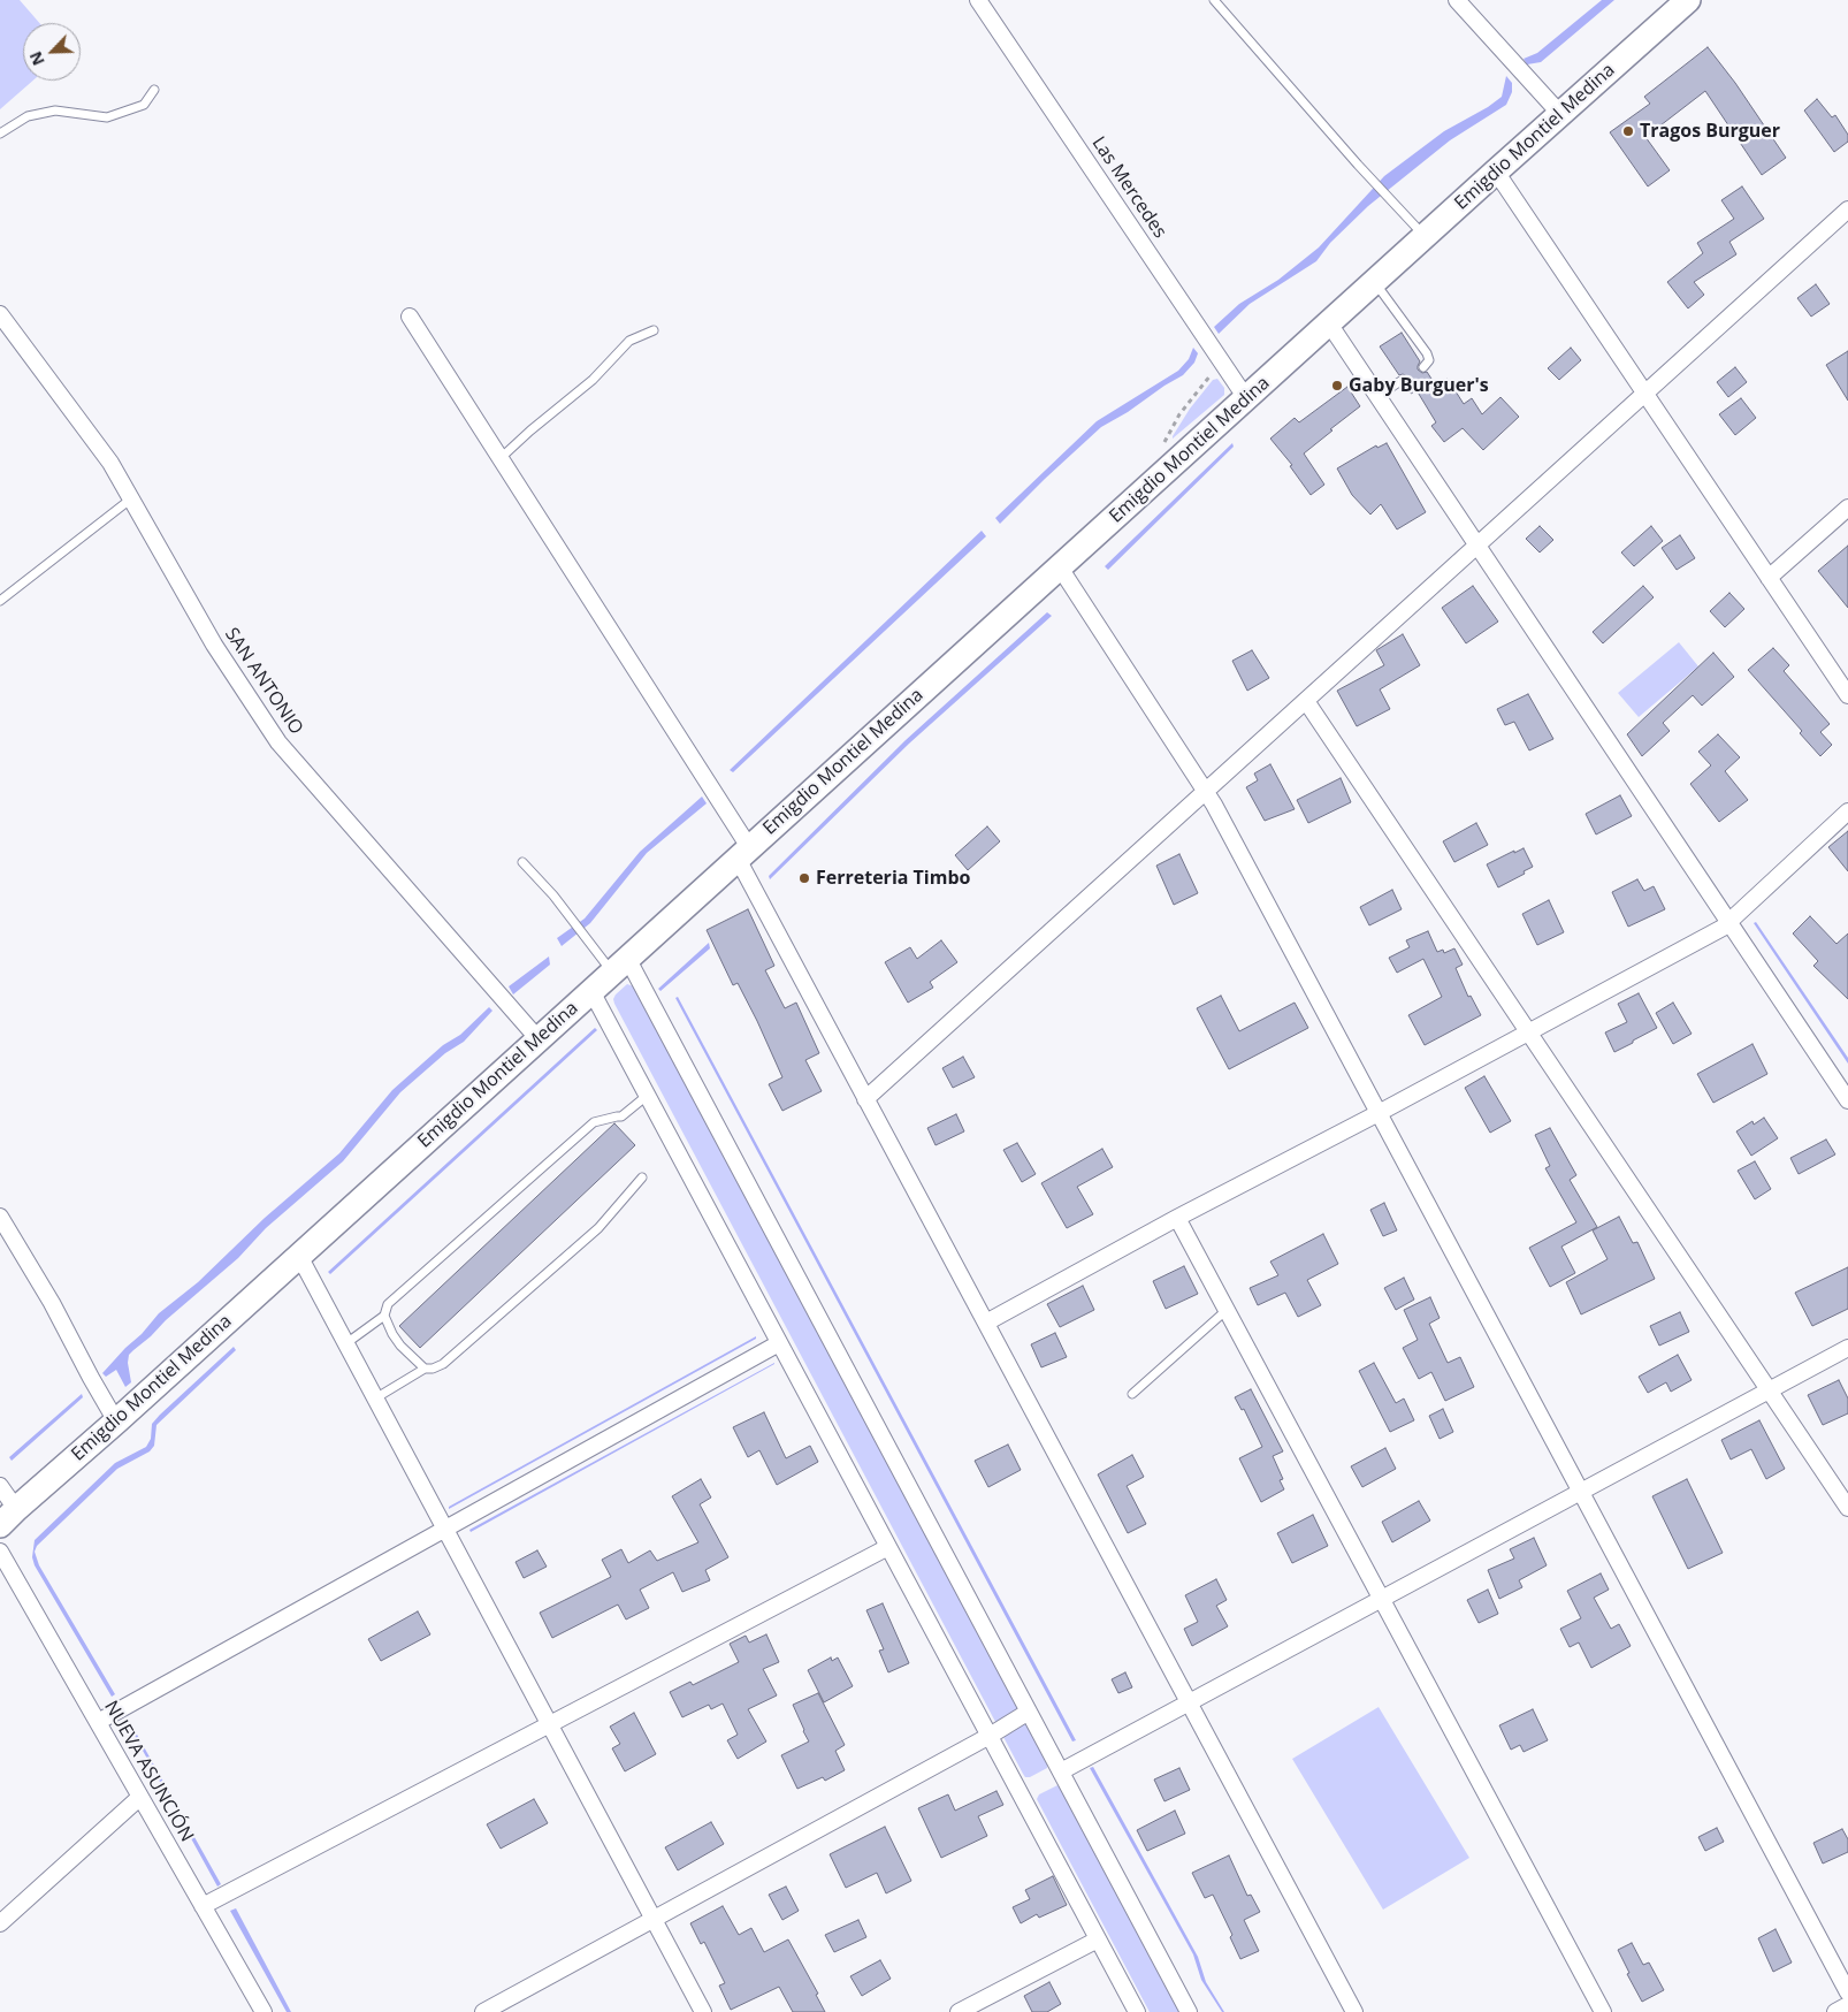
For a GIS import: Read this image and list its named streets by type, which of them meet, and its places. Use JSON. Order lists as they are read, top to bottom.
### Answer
{
  "streets": {
    "main road": ["Emigdio Montiel Medina"],
    "street": ["Las Mercedes", "SAN ANTONIO", "NUEVA ASUNCIÓN"]
  },
  "crossings": [
    ["Emigdio Montiel Medina", "Las Mercedes"],
    ["Emigdio Montiel Medina", "SAN ANTONIO"]
  ],
  "places": ["Tragos Burguer", "Gaby Burguer's", "Ferreteria Timbo"],
  "north": "bottom left"
}
